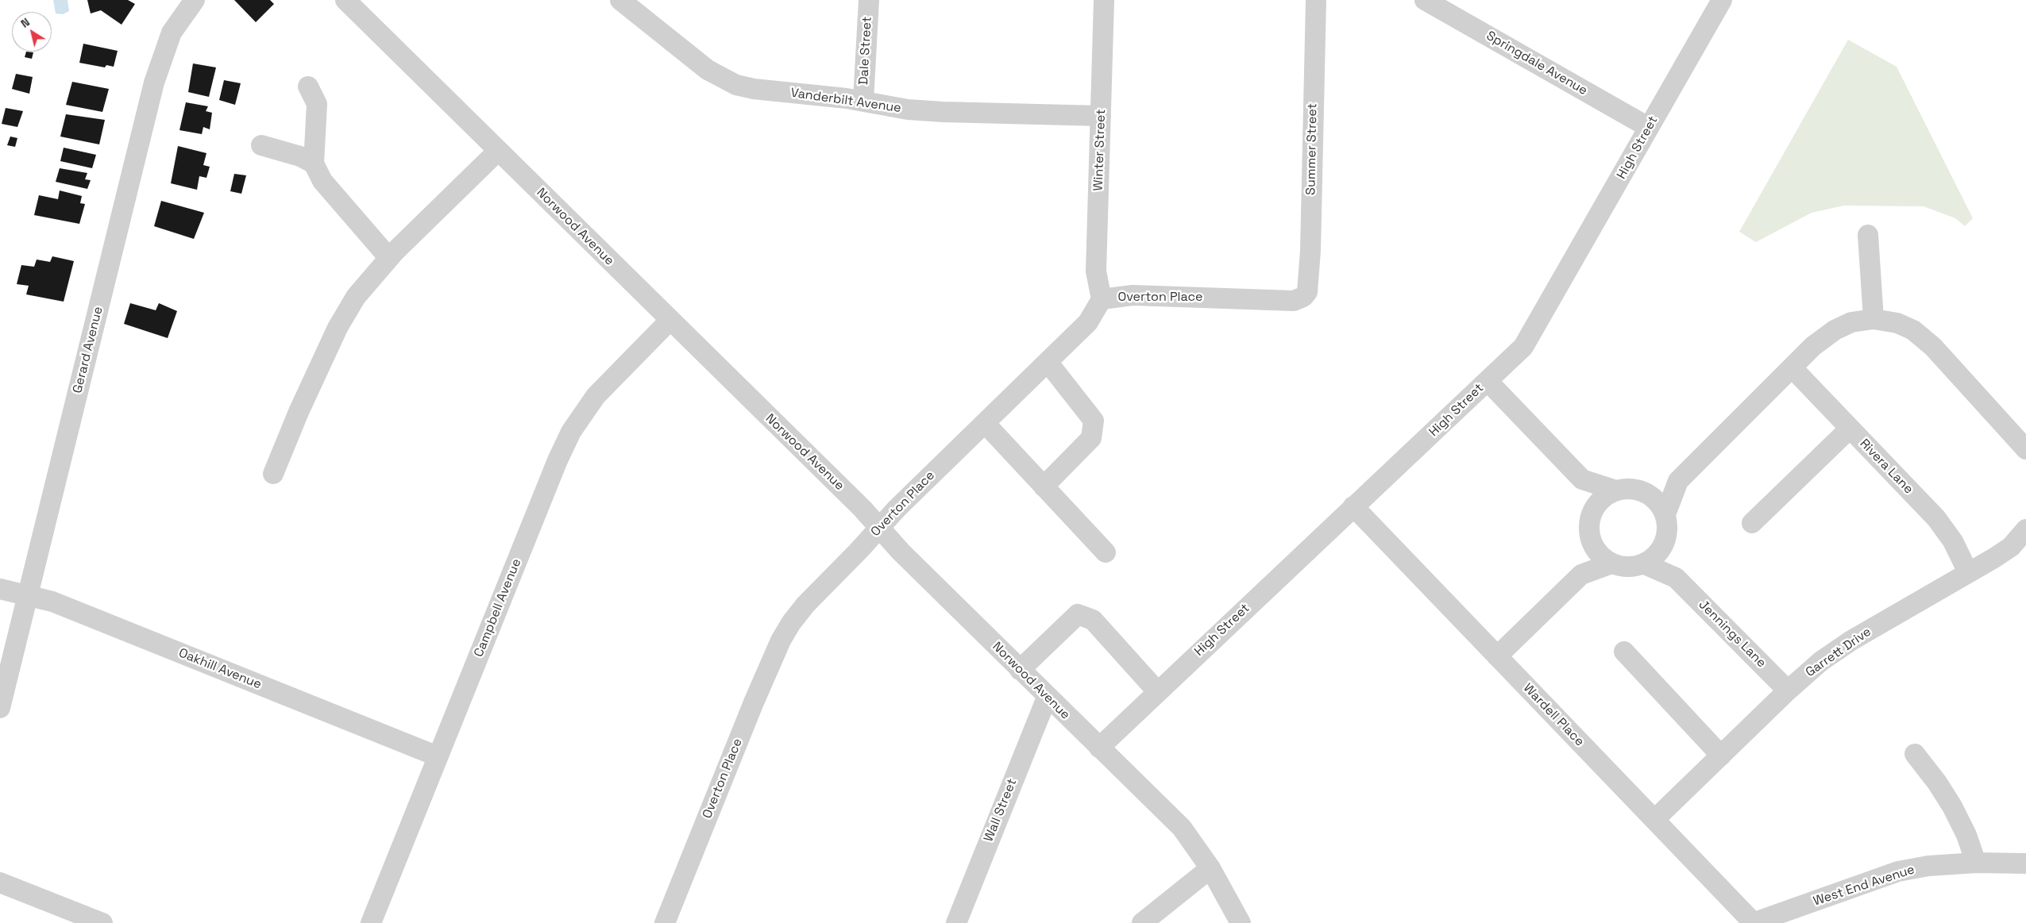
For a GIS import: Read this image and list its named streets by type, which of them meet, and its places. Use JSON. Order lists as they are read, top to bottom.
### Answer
{
  "streets": {
    "street": [
      "Dale Street",
      "Springdale Avenue",
      "Vanderbilt Avenue",
      "High Street",
      "Summer Street",
      "Winter Street",
      "Norwood Avenue",
      "Overton Place",
      "Gerard Avenue",
      "Rivera Lane",
      "Campbell Avenue",
      "Jennings Lane",
      "Garrett Drive",
      "Oakhill Avenue",
      "Wardell Place",
      "Wall Street",
      "West End Avenue"
    ]
  },
  "crossings": [
    ["Dale Street", "Vanderbilt Avenue"],
    ["Springdale Avenue", "High Street"],
    ["Vanderbilt Avenue", "Winter Street"],
    ["High Street", "Norwood Avenue"],
    ["High Street", "Wardell Place"],
    ["Summer Street", "Overton Place"],
    ["Winter Street", "Overton Place"],
    ["Norwood Avenue", "Overton Place"],
    ["Norwood Avenue", "Campbell Avenue"],
    ["Norwood Avenue", "Wall Street"],
    ["Gerard Avenue", "Oakhill Avenue"],
    ["Rivera Lane", "Garrett Drive"],
    ["Campbell Avenue", "Oakhill Avenue"],
    ["Jennings Lane", "Garrett Drive"],
    ["Garrett Drive", "Wardell Place"],
    ["Wardell Place", "West End Avenue"]
  ],
  "north": "top left"
}
